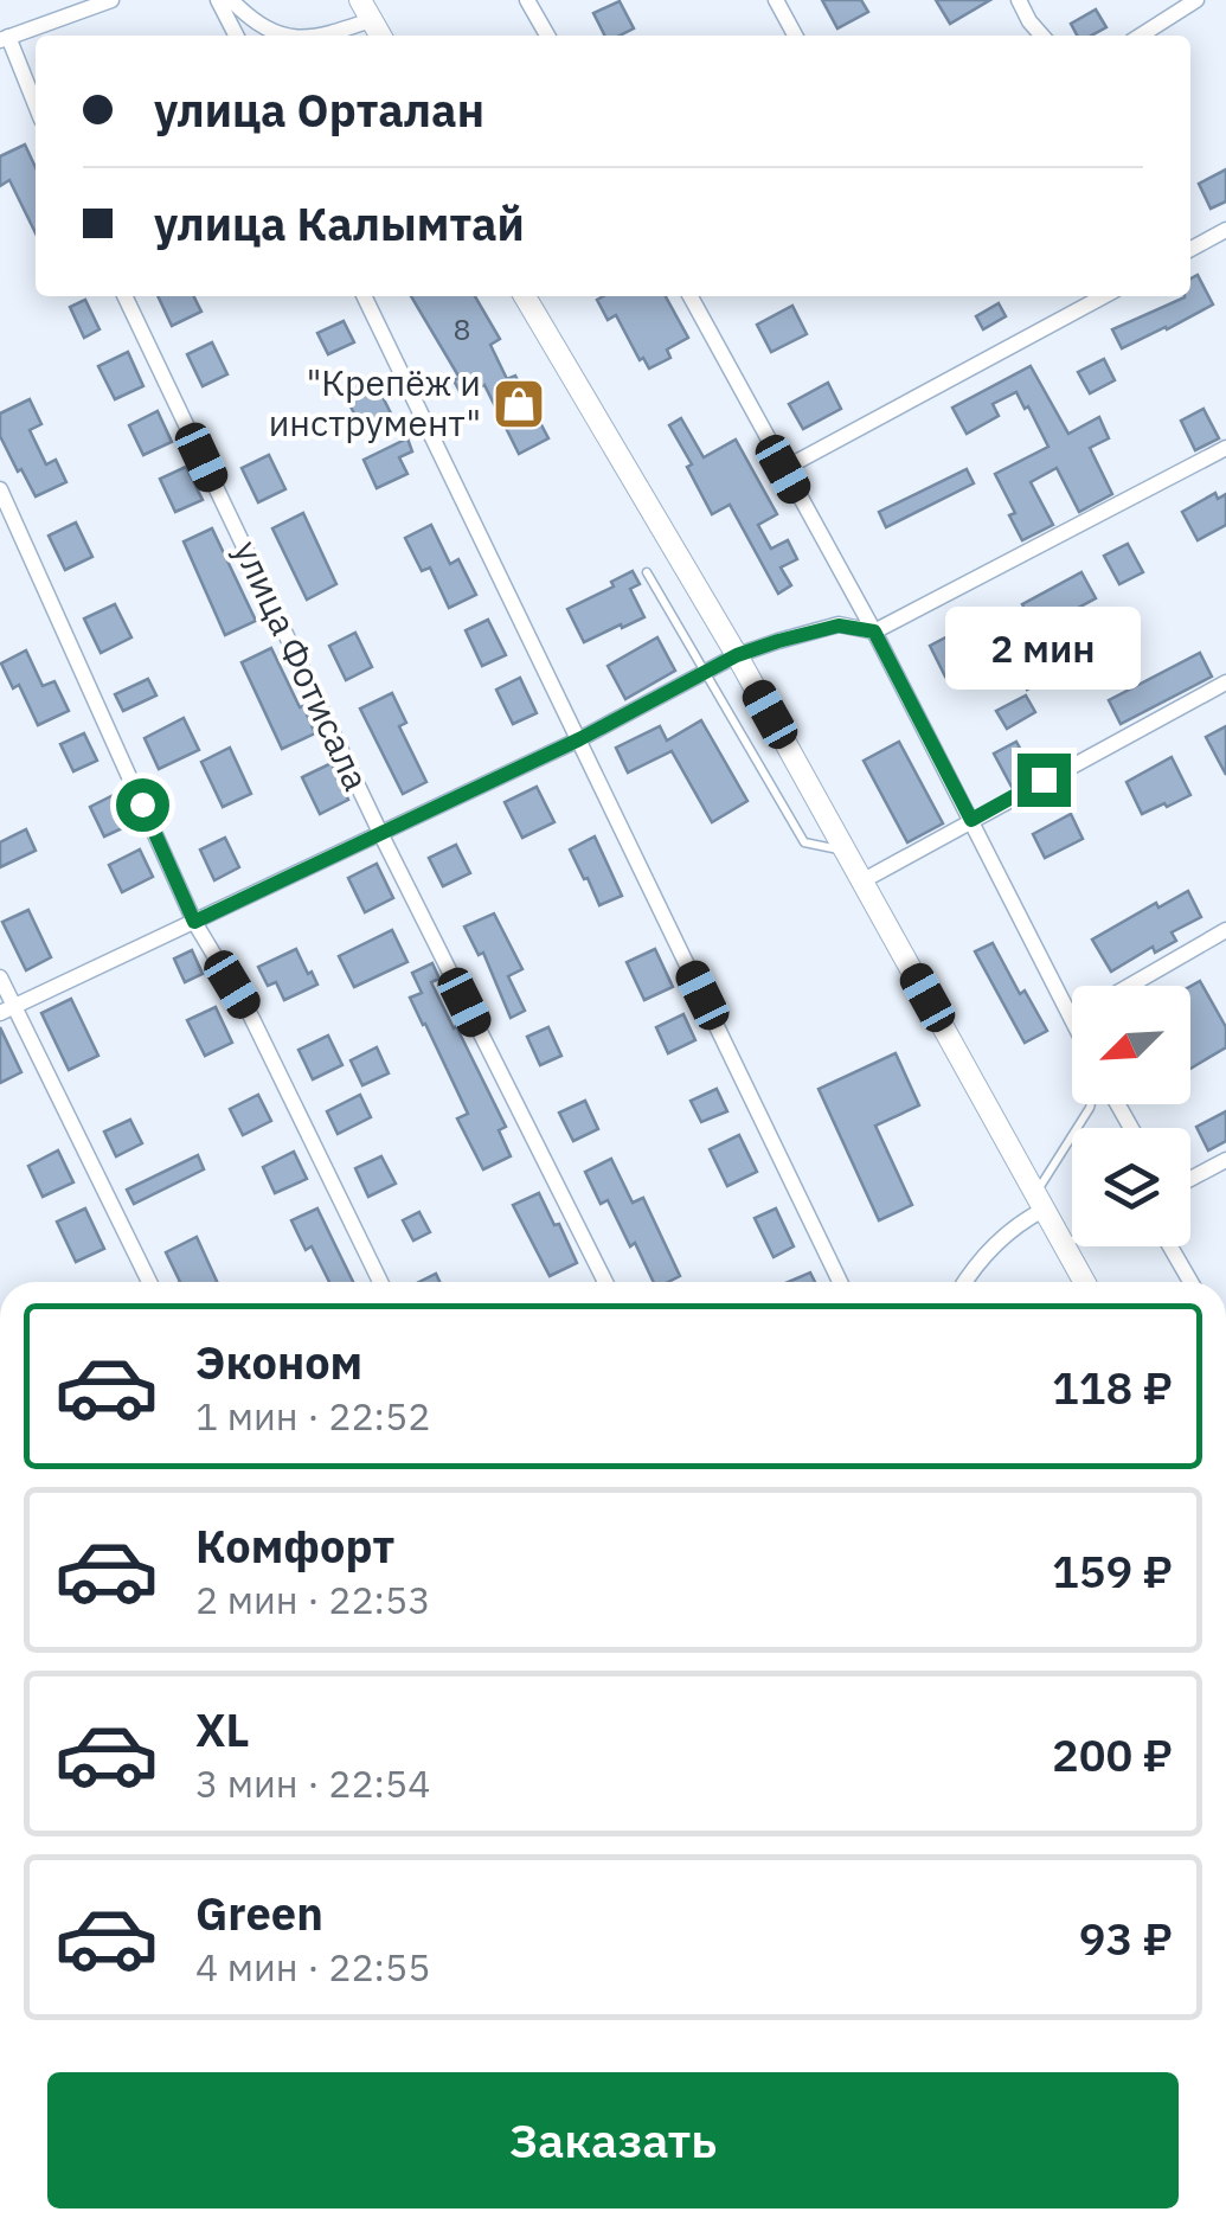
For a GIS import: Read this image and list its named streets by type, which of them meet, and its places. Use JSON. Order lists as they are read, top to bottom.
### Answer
{
  "streets": {
    "street": ["улица Фотисала"]
  },
  "places": {
    "shop": ["\"Крепёж и инструмент\""]
  },
  "house_numbers": ["8"],
  "north": "bottom left",
  "page": {
    "banner": ["улица Орталан", "улица Калымтай"],
    "bubble": "2 мин",
    "list": [
      {
        "name": "Эконом",
        "note": "1 мин · 22:52",
        "value": "118 ₽"
      },
      {
        "name": "Комфорт",
        "note": "2 мин · 22:53",
        "value": "159 ₽"
      },
      {
        "name": "XL",
        "note": "3 мин · 22:54",
        "value": "200 ₽"
      },
      {
        "name": "Green",
        "note": "4 мин · 22:55",
        "value": "93 ₽"
      }
    ],
    "buttons": "Заказать"
  }
}
